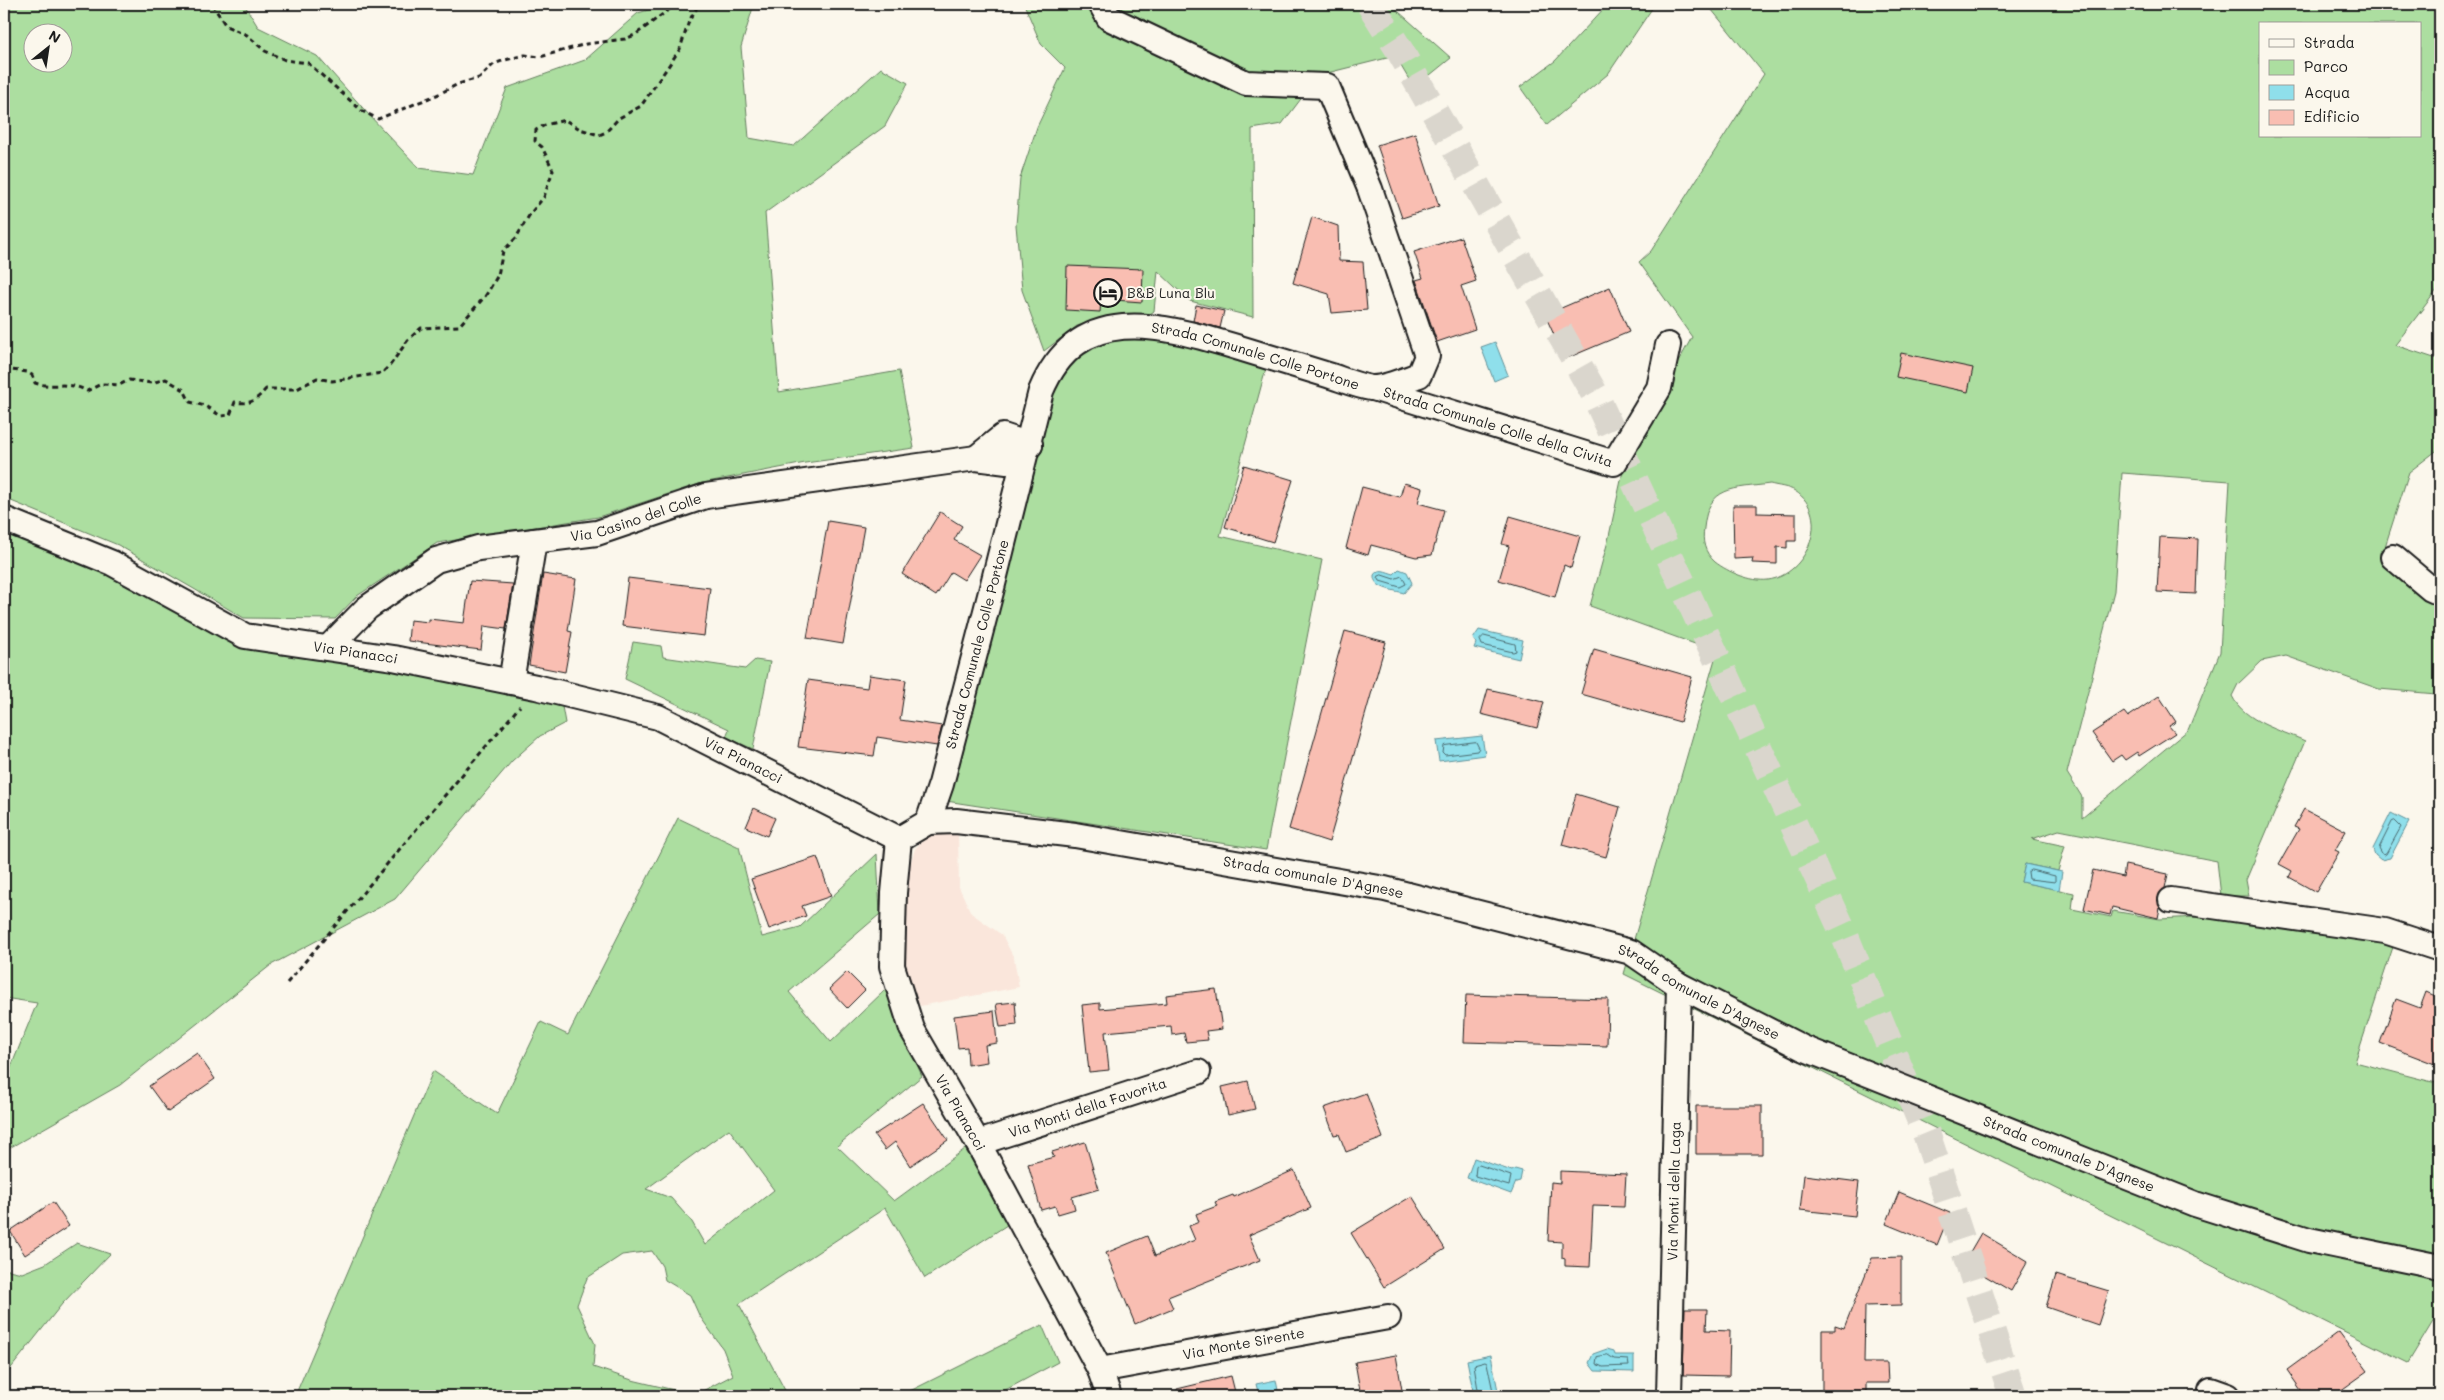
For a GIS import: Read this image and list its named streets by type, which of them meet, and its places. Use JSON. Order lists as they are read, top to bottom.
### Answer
{
  "streets": {
    "street": [
      "Strada Comunale Colle Portone",
      "Strada Comunale Colle della Civita",
      "Via Casino del Colle",
      "Via Pianacci",
      "Strada comunale D'Agnese",
      "Via Monti della Favorita",
      "Via Monti della Laga",
      "Via Monte Sirente"
    ]
  },
  "crossings": [
    ["Strada Comunale Colle Portone", "Strada Comunale Colle della Civita"],
    ["Strada Comunale Colle Portone", "Via Casino del Colle"],
    ["Strada Comunale Colle Portone", "Strada comunale D'Agnese"],
    ["Via Casino del Colle", "Via Pianacci"],
    ["Via Pianacci", "Via Monti della Favorita"],
    ["Via Pianacci", "Via Monte Sirente"],
    ["Strada comunale D'Agnese", "Via Monti della Laga"]
  ],
  "places": {
    "hotel": ["B&B Luna Blu"]
  },
  "legend": [
    "Strada",
    "Parco",
    "Acqua",
    "Edificio"
  ],
  "north": "top right"
}
